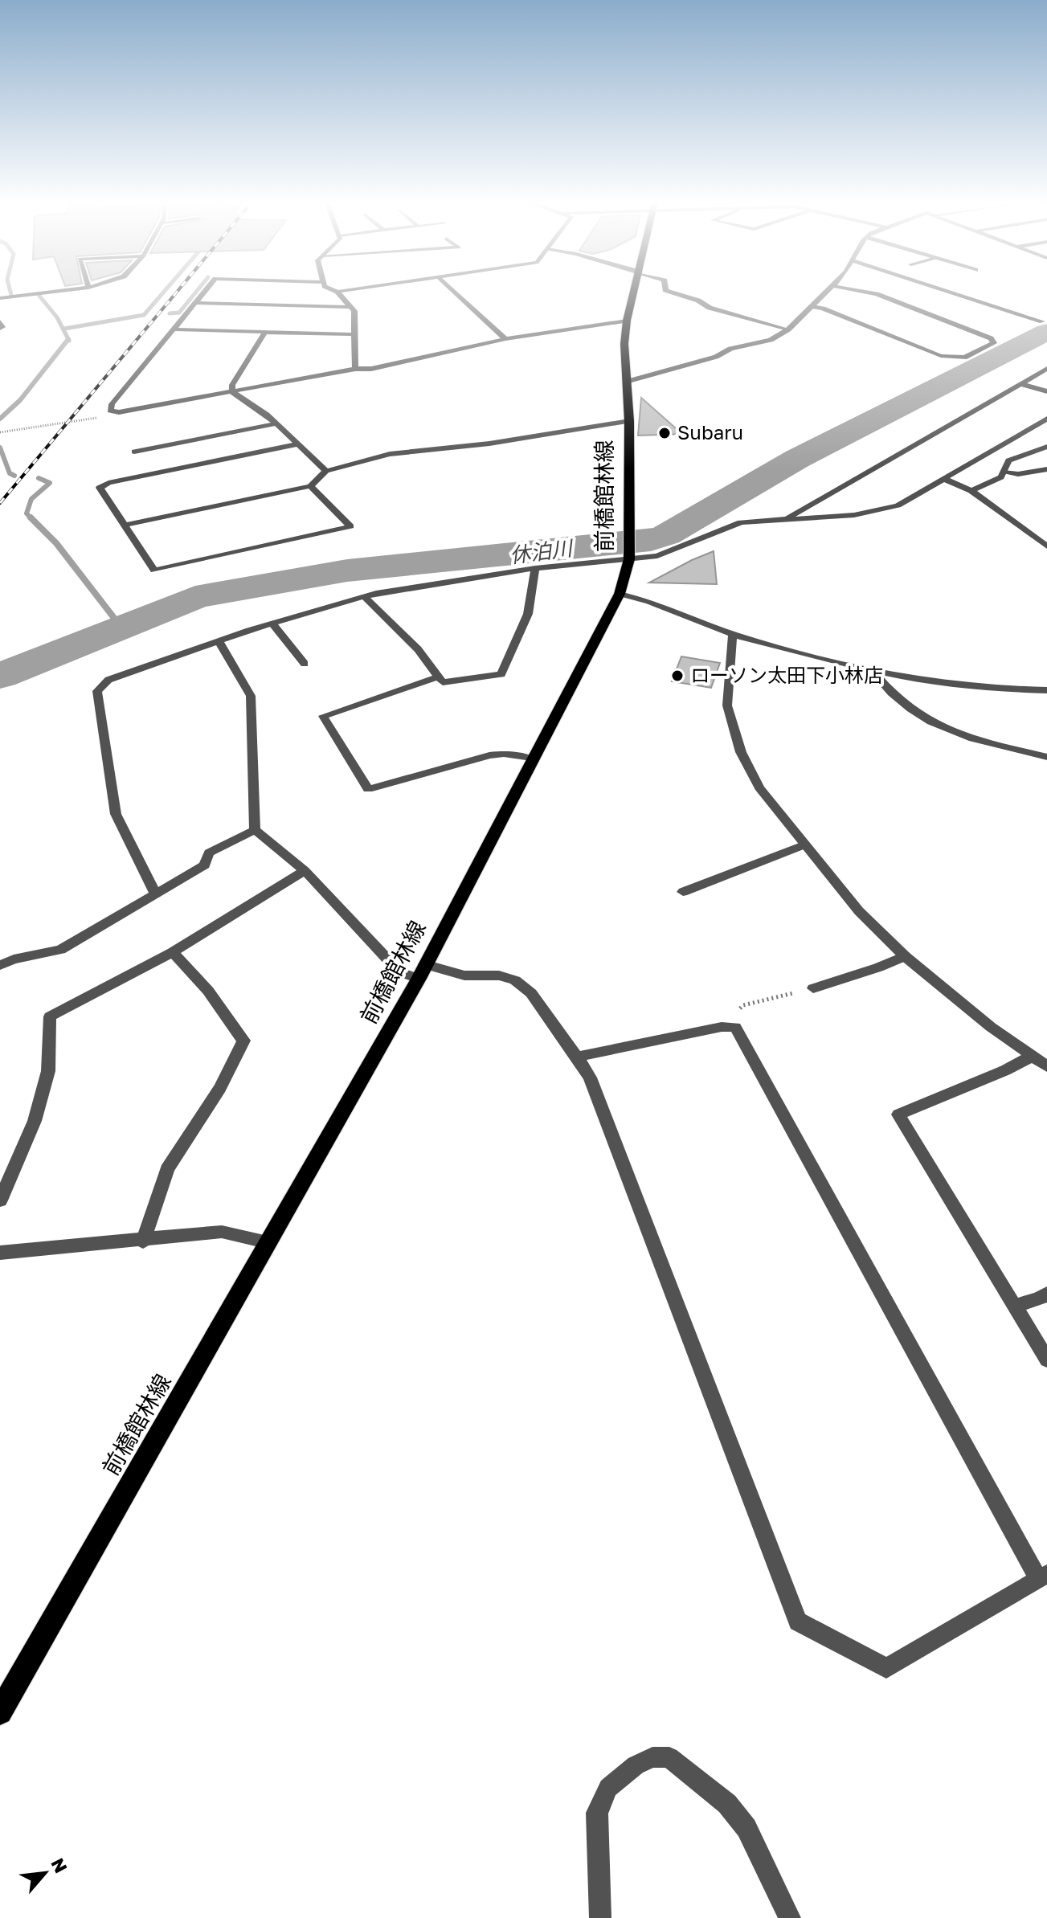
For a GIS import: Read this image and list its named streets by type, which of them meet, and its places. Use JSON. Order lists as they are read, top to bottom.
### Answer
{
  "streets": {
    "main road": ["前橋館林線"]
  },
  "water": ["休泊川"],
  "places": ["Subaru", "ローソン太田下小林店"],
  "north": "top right"
}
